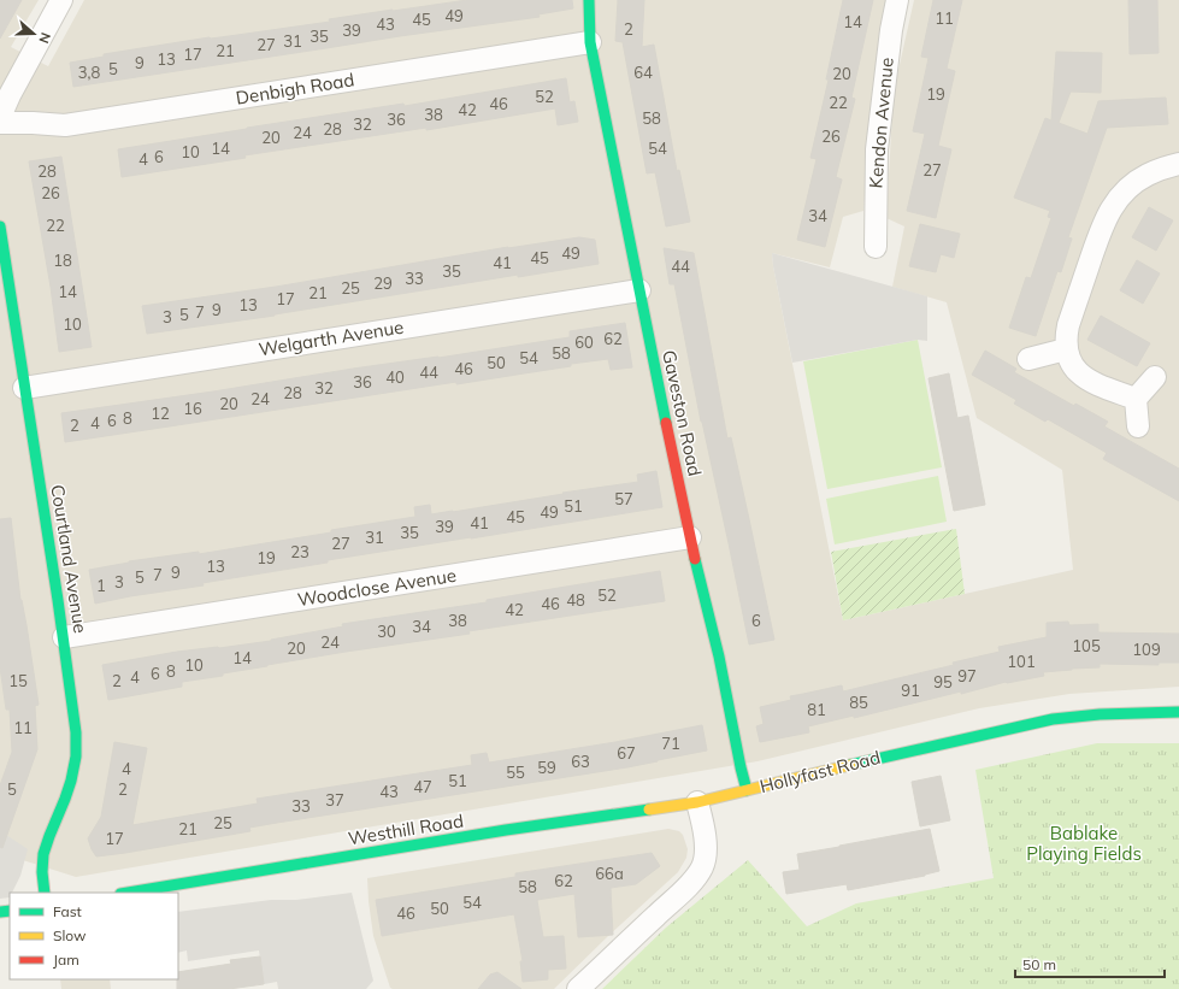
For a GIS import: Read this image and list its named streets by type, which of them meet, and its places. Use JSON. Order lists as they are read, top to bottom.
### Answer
{
  "streets": {
    "street": [
      "Denbigh Road",
      "Kendon Avenue",
      "Welgarth Avenue",
      "Gaveston Road",
      "Courtland Avenue",
      "Woodclose Avenue",
      "Hollyfast Road",
      "Westhill Road"
    ]
  },
  "crossings": [
    ["Denbigh Road", "Gaveston Road"],
    ["Welgarth Avenue", "Gaveston Road"],
    ["Welgarth Avenue", "Courtland Avenue"],
    ["Gaveston Road", "Woodclose Avenue"],
    ["Gaveston Road", "Hollyfast Road"],
    ["Courtland Avenue", "Woodclose Avenue"],
    ["Hollyfast Road", "Westhill Road"]
  ],
  "parks": ["Bablake Playing Fields"],
  "house_numbers": [
    "49",
    "11",
    "45",
    "14",
    "43",
    "2",
    "39",
    "35",
    "31",
    "27",
    "21",
    "17",
    "13",
    "9",
    "5",
    "3,8",
    "64",
    "20",
    "19",
    "52",
    "22",
    "46",
    "42",
    "38",
    "58",
    "36",
    "32",
    "28",
    "24",
    "26",
    "20",
    "14",
    "54",
    "10",
    "6",
    "4",
    "27",
    "28",
    "26",
    "34",
    "22",
    "49",
    "45",
    "18",
    "41",
    "44",
    "35",
    "33",
    "29",
    "25",
    "14",
    "21",
    "17",
    "13",
    "9",
    "7",
    "5",
    "3",
    "10",
    "62",
    "60",
    "58",
    "54",
    "50",
    "46",
    "44",
    "40",
    "36",
    "32",
    "28",
    "24",
    "20",
    "16",
    "12",
    "8",
    "6",
    "4",
    "2",
    "57",
    "51",
    "49",
    "45",
    "41",
    "39",
    "35",
    "31",
    "27",
    "23",
    "19",
    "13",
    "9",
    "7",
    "5",
    "3",
    "1",
    "52",
    "48",
    "46",
    "42",
    "38",
    "6",
    "34",
    "30",
    "24",
    "105",
    "20",
    "109",
    "14",
    "101",
    "10",
    "8",
    "6",
    "97",
    "4",
    "15",
    "2",
    "95",
    "91",
    "85",
    "81",
    "11",
    "71",
    "67",
    "63",
    "59",
    "4",
    "55",
    "51",
    "47",
    "5",
    "2",
    "43",
    "37",
    "33",
    "25",
    "21",
    "17",
    "66a",
    "62",
    "58",
    "54",
    "50",
    "46"
  ],
  "legend": ["Fast", "Slow", "Jam"],
  "scale_bar": "50 m",
  "north": "right"
}
